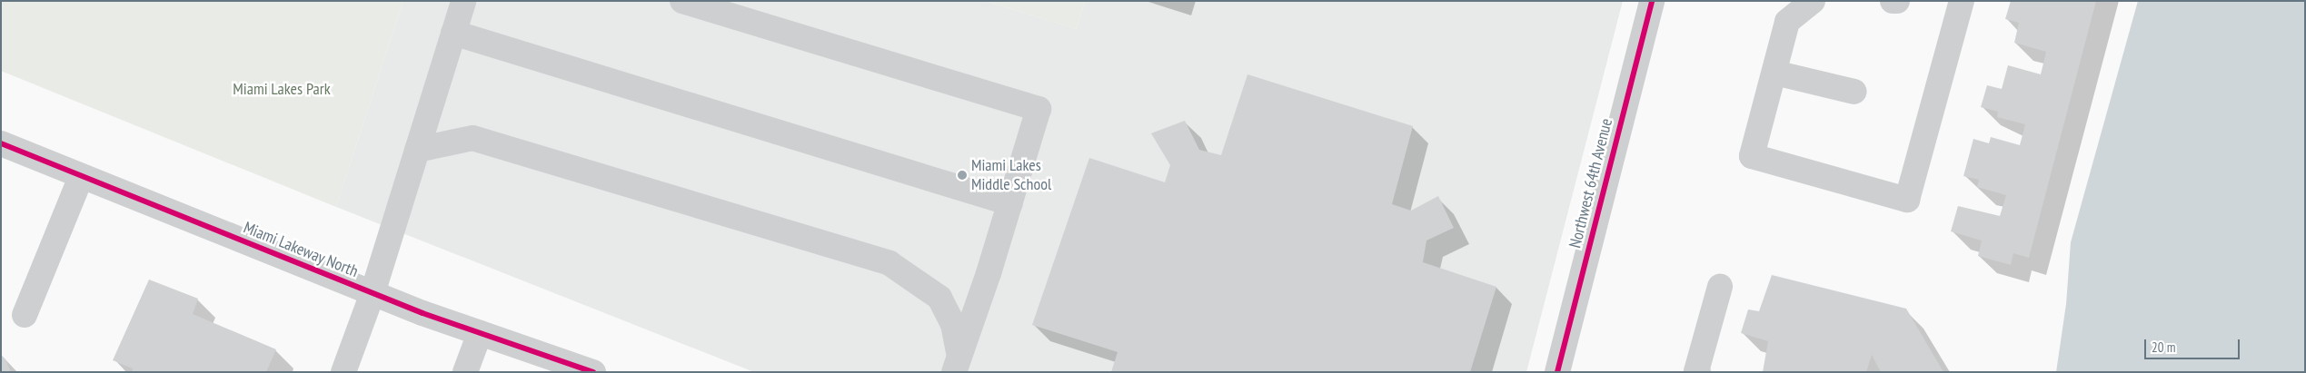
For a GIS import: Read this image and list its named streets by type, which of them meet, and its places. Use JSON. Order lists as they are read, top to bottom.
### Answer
{
  "streets": {
    "street": ["Northwest 64th Avenue", "Miami Lakeway North"]
  },
  "parks": ["Miami Lakes Park"],
  "places": ["Miami Lakes Middle School"],
  "scale_bar": "20 m"
}
